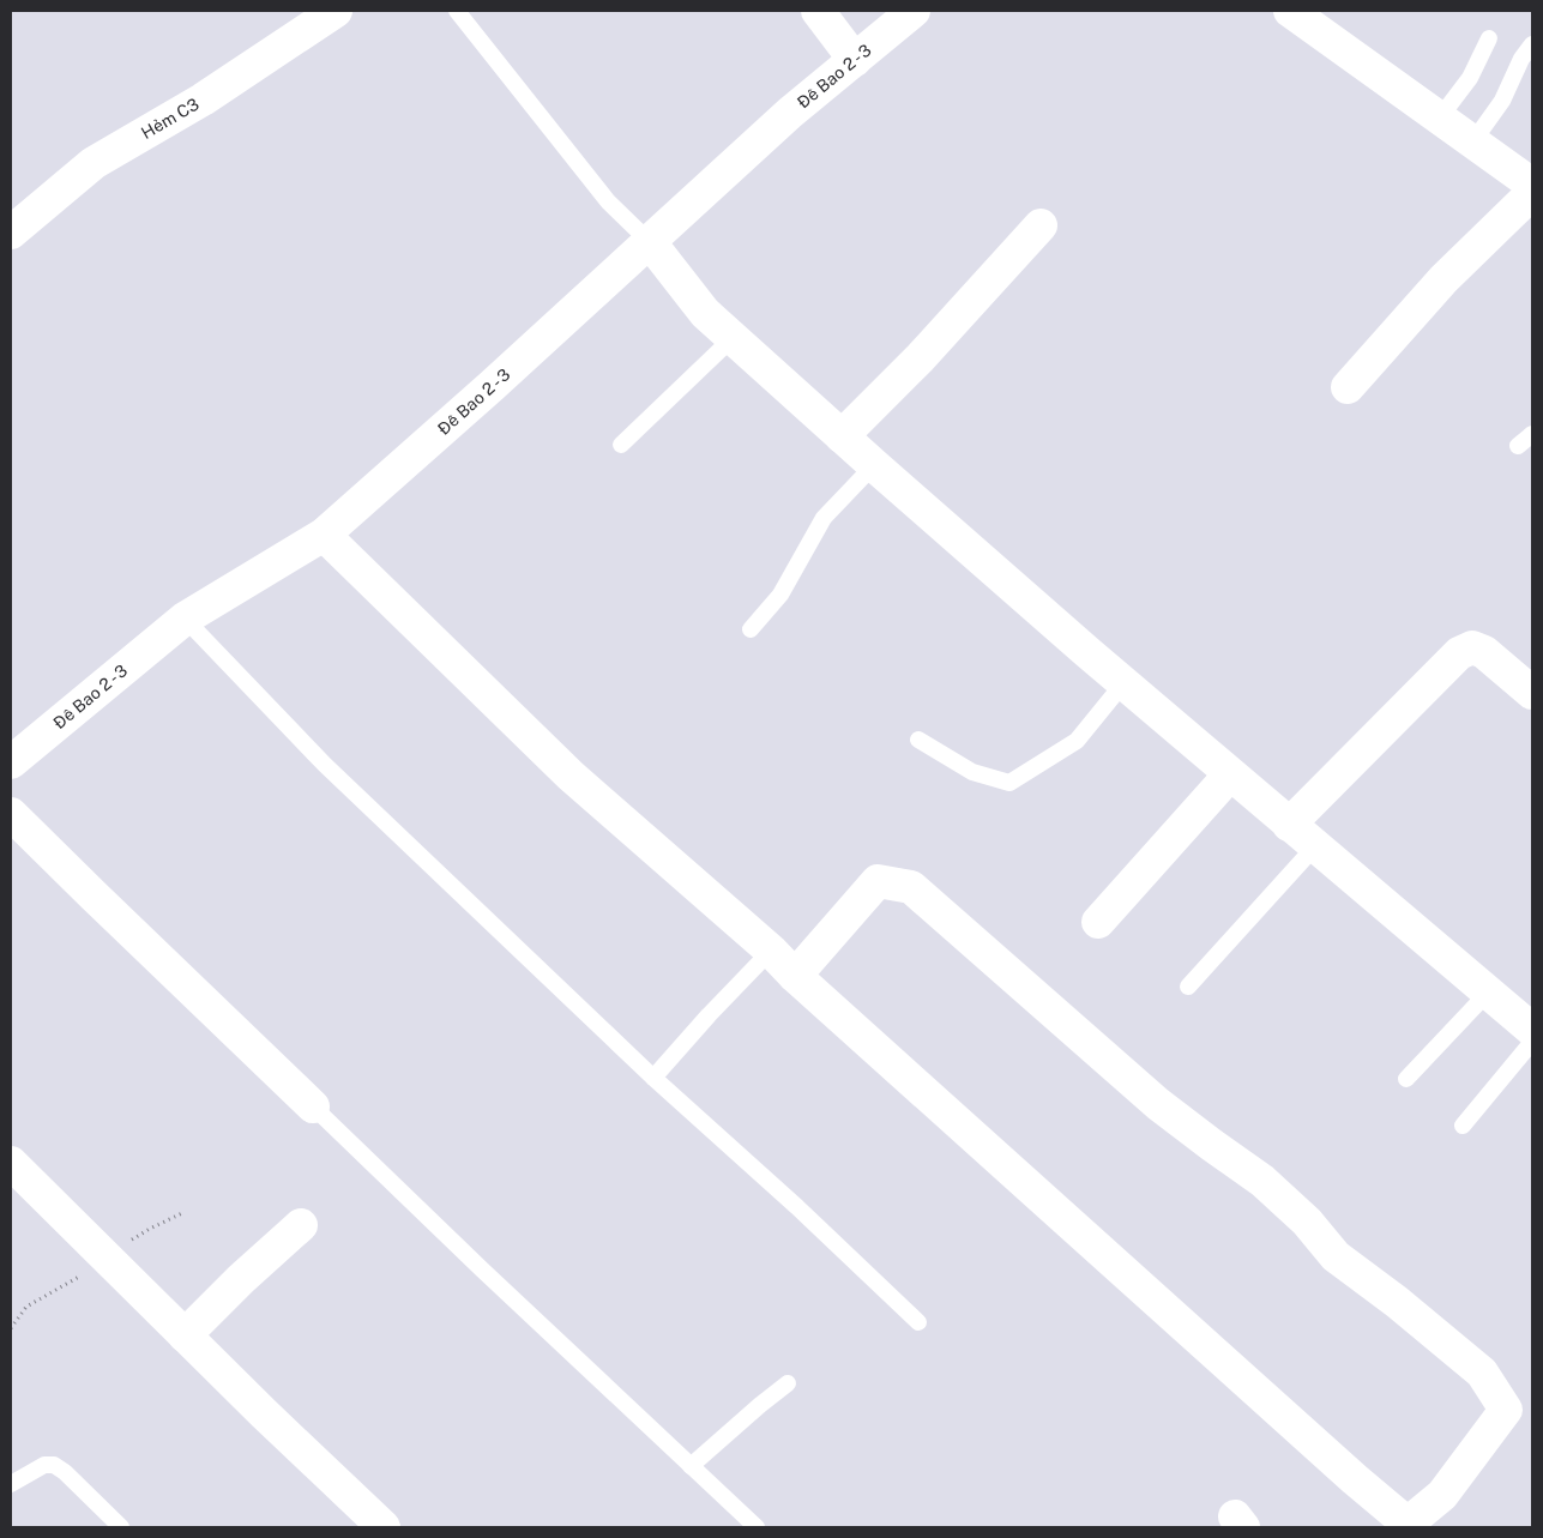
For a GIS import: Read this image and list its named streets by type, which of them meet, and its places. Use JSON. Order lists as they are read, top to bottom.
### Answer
{
  "streets": {
    "street": ["Đê Bao 2 - 3", "Hẻm C3"]
  }
}
